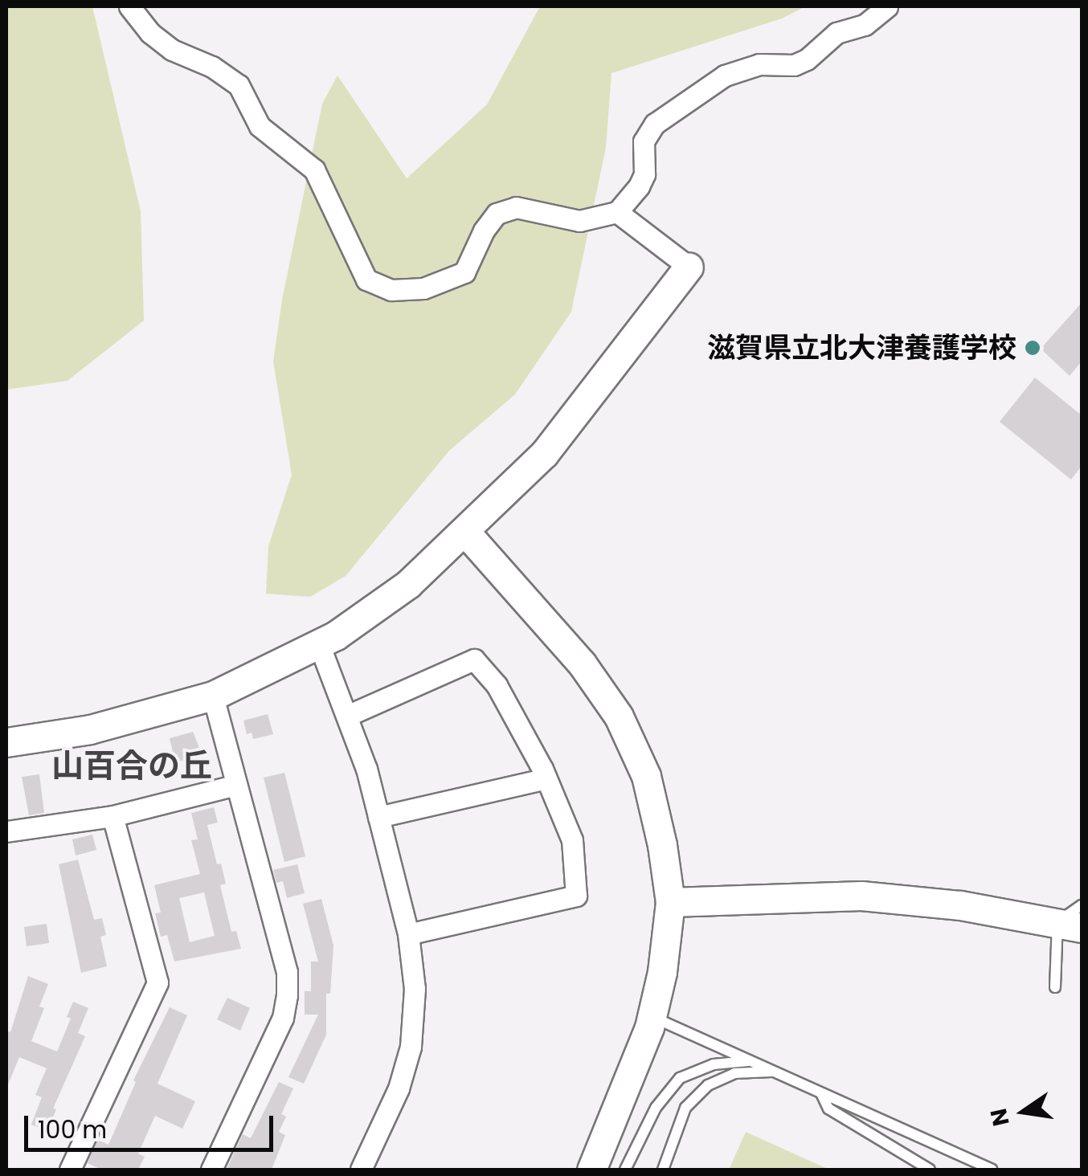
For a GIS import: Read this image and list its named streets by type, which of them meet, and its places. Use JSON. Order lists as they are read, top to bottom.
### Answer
{
  "districts": ["山百合の丘"],
  "places": ["滋賀県立北大津養護学校"],
  "scale_bar": "100 m",
  "north": "left"
}
